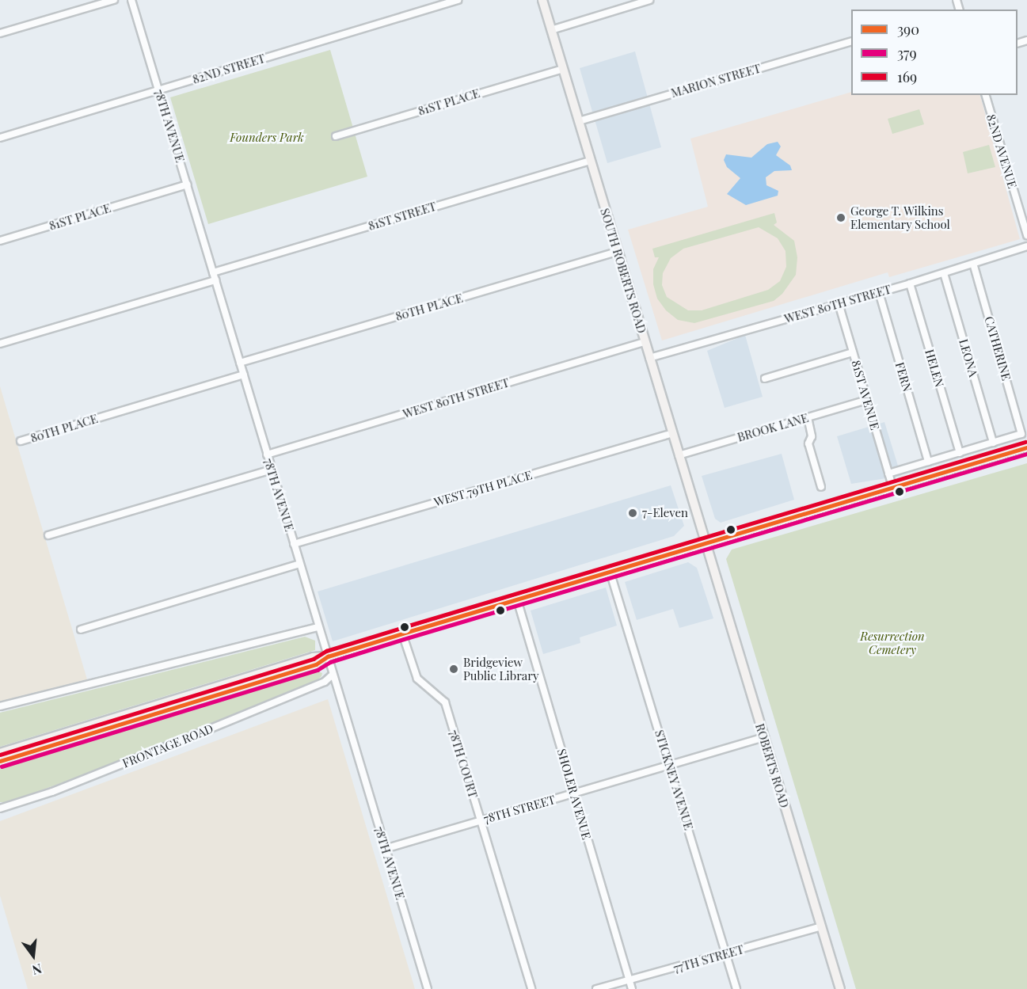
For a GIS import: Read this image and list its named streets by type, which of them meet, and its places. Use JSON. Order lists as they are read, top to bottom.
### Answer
{
  "streets": {
    "main road": ["SOUTH ROBERTS ROAD", "ROBERTS ROAD"],
    "street": [
      "82ND STREET",
      "MARION STREET",
      "81ST PLACE",
      "78TH AVENUE",
      "82ND AVENUE",
      "81ST STREET",
      "WEST 80TH STREET",
      "80TH PLACE",
      "CATHERINE",
      "LEONA",
      "HELEN",
      "FERN",
      "81ST AVENUE",
      "BROOK LANE",
      "WEST 79TH PLACE",
      "FRONTAGE ROAD",
      "78TH COURT",
      "STICKNEY AVENUE",
      "SHOLER AVENUE",
      "78TH STREET",
      "77TH STREET"
    ]
  },
  "crossings": [
    ["82ND STREET", "78TH AVENUE"],
    ["MARION STREET", "SOUTH ROBERTS ROAD"],
    ["81ST PLACE", "78TH AVENUE"],
    ["81ST PLACE", "SOUTH ROBERTS ROAD"],
    ["78TH AVENUE", "81ST STREET"],
    ["78TH AVENUE", "WEST 80TH STREET"],
    ["78TH AVENUE", "80TH PLACE"],
    ["78TH AVENUE", "WEST 79TH PLACE"],
    ["78TH AVENUE", "FRONTAGE ROAD"],
    ["78TH AVENUE", "78TH STREET"],
    ["81ST STREET", "SOUTH ROBERTS ROAD"],
    ["SOUTH ROBERTS ROAD", "WEST 80TH STREET"],
    ["SOUTH ROBERTS ROAD", "80TH PLACE"],
    ["SOUTH ROBERTS ROAD", "BROOK LANE"],
    ["SOUTH ROBERTS ROAD", "WEST 79TH PLACE"],
    ["SOUTH ROBERTS ROAD", "ROBERTS ROAD"],
    ["WEST 80TH STREET", "CATHERINE"],
    ["WEST 80TH STREET", "LEONA"],
    ["WEST 80TH STREET", "HELEN"],
    ["WEST 80TH STREET", "FERN"],
    ["WEST 80TH STREET", "81ST AVENUE"],
    ["CATHERINE", "LEONA"],
    ["81ST AVENUE", "BROOK LANE"],
    ["78TH COURT", "78TH STREET"],
    ["ROBERTS ROAD", "78TH STREET"],
    ["ROBERTS ROAD", "77TH STREET"],
    ["STICKNEY AVENUE", "78TH STREET"],
    ["STICKNEY AVENUE", "77TH STREET"],
    ["SHOLER AVENUE", "78TH STREET"],
    ["SHOLER AVENUE", "77TH STREET"]
  ],
  "parks": ["Founders Park", "Resurrection Cemetery"],
  "places": ["George T. Wilkins Elementary School", "7-Eleven", "Bridgeview Public Library"],
  "lines": ["transit line 169", "transit line 390", "transit line 379"],
  "legend": ["390", "379", "169"],
  "north": "bottom"
}
